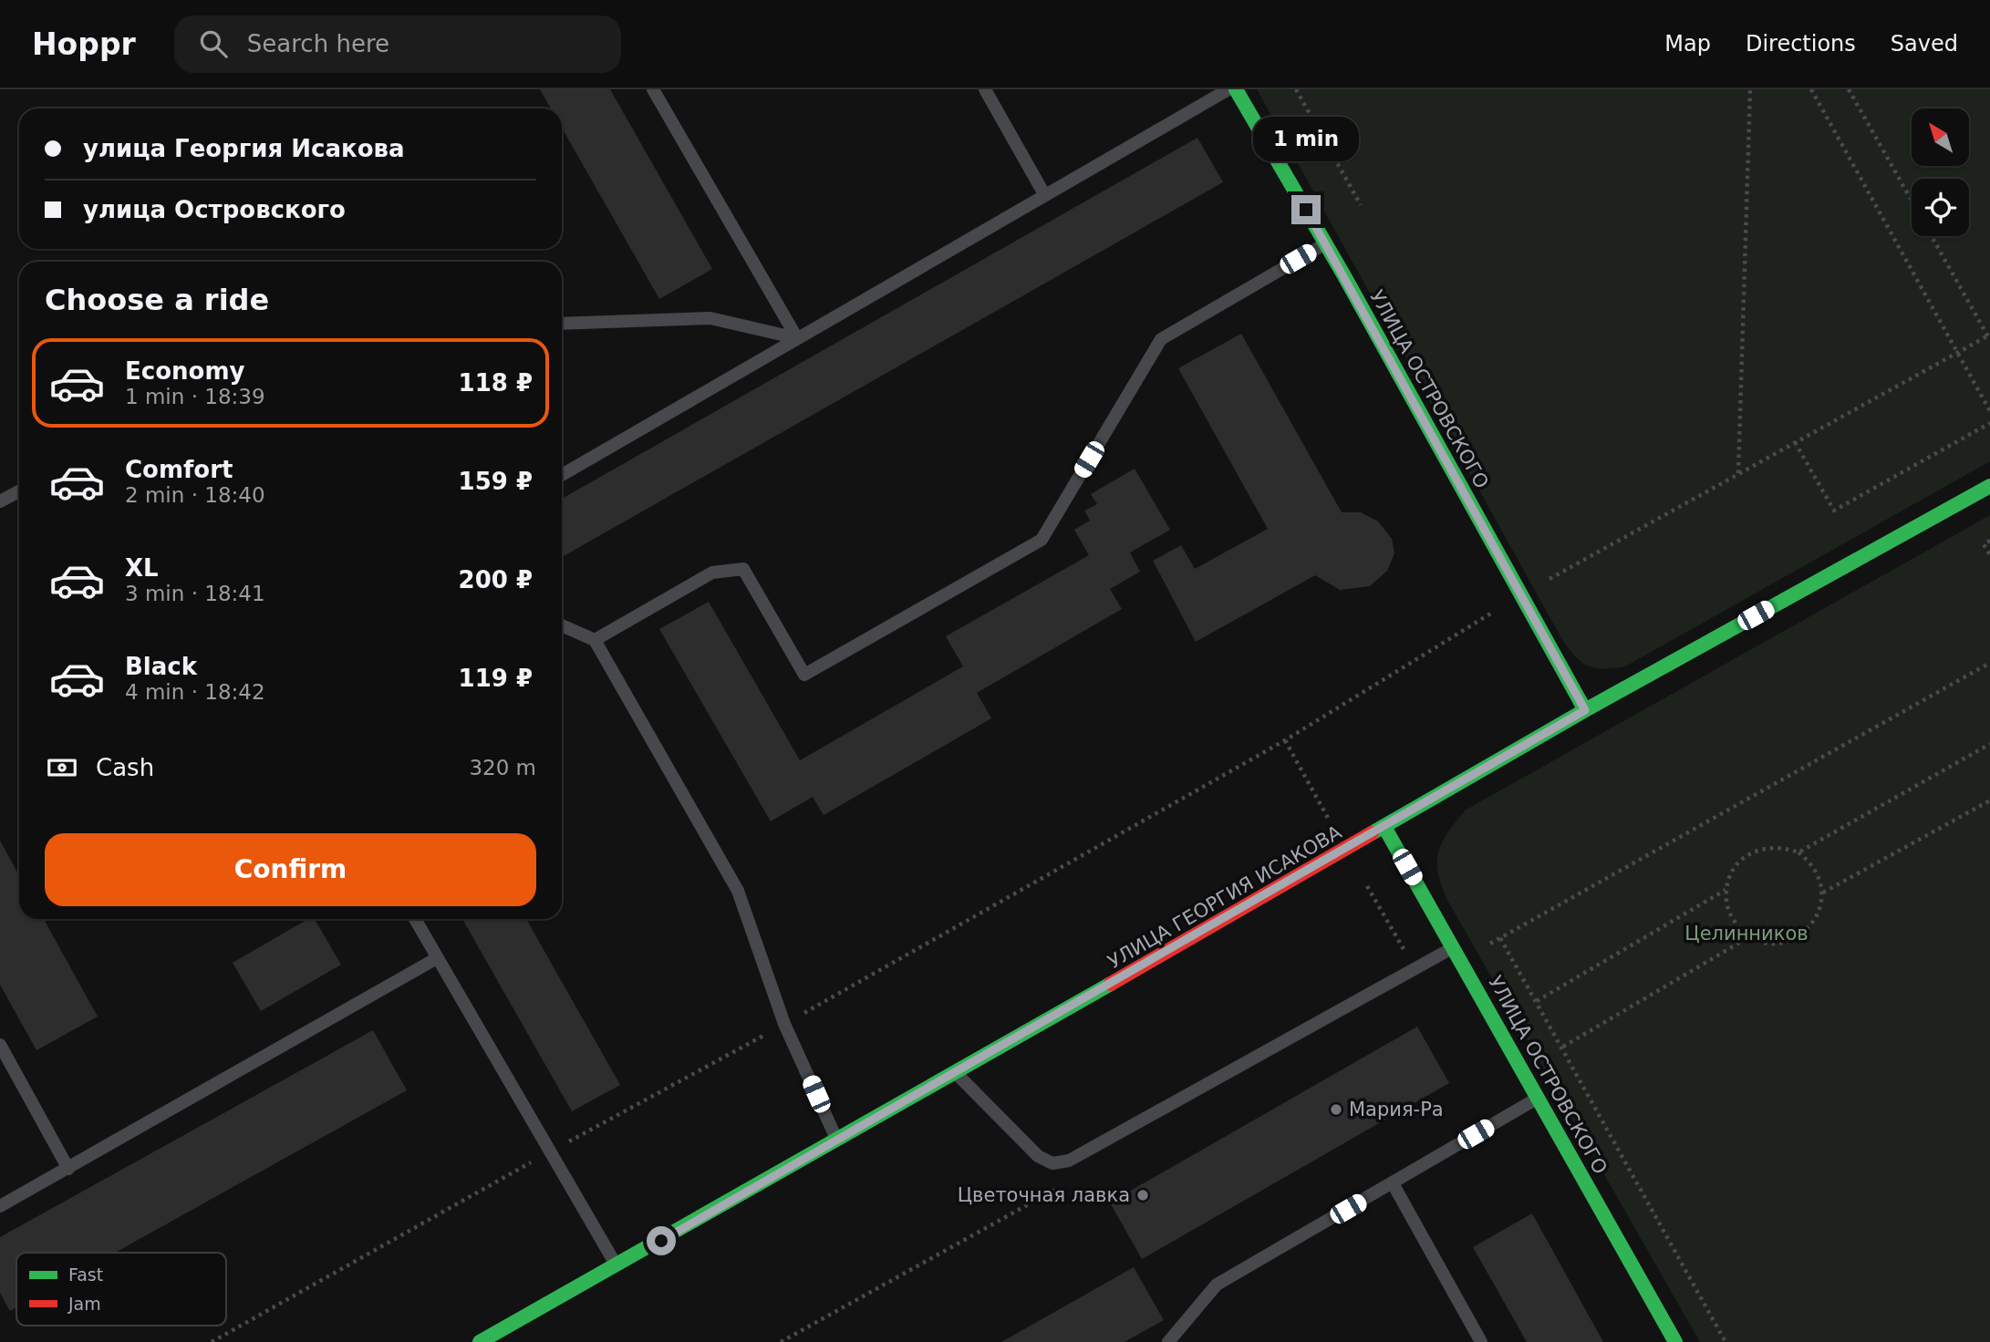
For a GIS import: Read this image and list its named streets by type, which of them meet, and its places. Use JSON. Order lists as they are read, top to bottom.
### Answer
{
  "streets": {
    "street": ["УЛИЦА ОСТРОВСКОГО", "УЛИЦА ГЕОРГИЯ ИСАКОВА"]
  },
  "crossings": [
    ["УЛИЦА ОСТРОВСКОГО", "УЛИЦА ГЕОРГИЯ ИСАКОВА"]
  ],
  "parks": ["Целинников"],
  "places": ["Мария-Ра", "Цветочная лавка"],
  "legend": ["Fast", "Jam"],
  "north": "top left",
  "page": {
    "header": "Hoppr",
    "search": "Search here",
    "nav": ["Map", "Directions", "Saved"],
    "banner": ["улица Георгия Исакова", "улица Островского"],
    "bubble": "1 min",
    "heading": "Choose a ride",
    "list": [
      {
        "name": "Economy",
        "note": "1 min · 18:39",
        "value": "118 ₽"
      },
      {
        "name": "Comfort",
        "note": "2 min · 18:40",
        "value": "159 ₽"
      },
      {
        "name": "XL",
        "note": "3 min · 18:41",
        "value": "200 ₽"
      },
      {
        "name": "Black",
        "note": "4 min · 18:42",
        "value": "119 ₽"
      }
    ],
    "pay": ["Cash", "320 m"],
    "buttons": "Confirm"
  }
}
